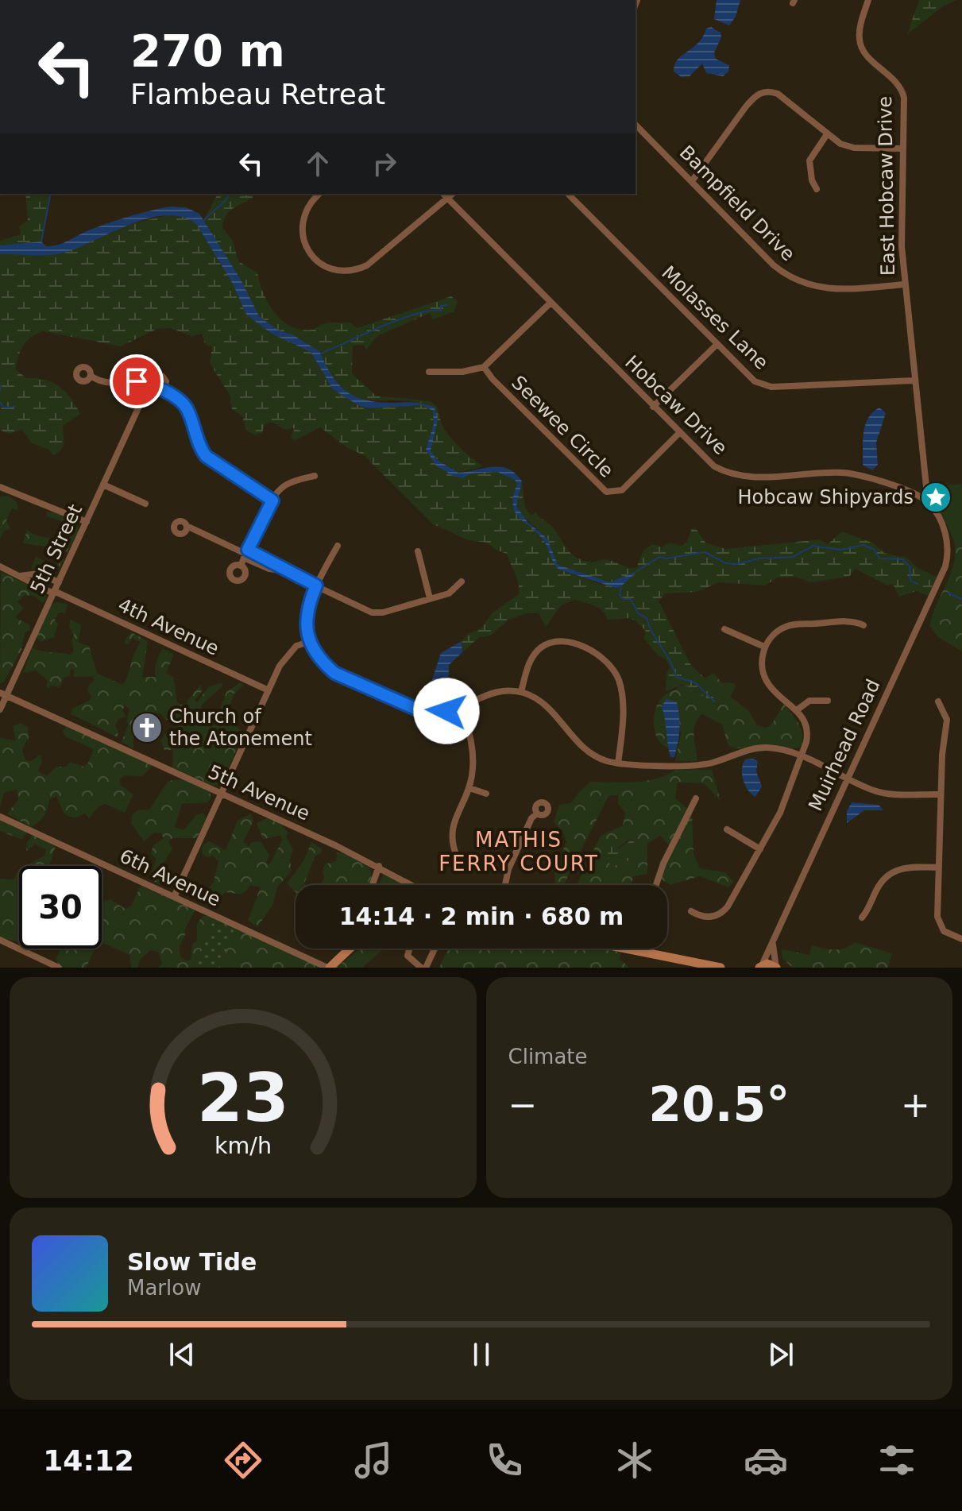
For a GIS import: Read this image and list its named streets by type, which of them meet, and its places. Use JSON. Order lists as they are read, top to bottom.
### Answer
{
  "streets": {
    "street": [
      "East Hobcaw Drive",
      "Bampfield Drive",
      "Molasses Lane",
      "Hobcaw Drive",
      "Seewee Circle",
      "5th Street",
      "4th Avenue",
      "Muirhead Road",
      "5th Avenue",
      "6th Avenue"
    ]
  },
  "crossings": [
    ["East Hobcaw Drive", "Bampfield Drive"],
    ["East Hobcaw Drive", "Molasses Lane"],
    ["East Hobcaw Drive", "Hobcaw Drive"],
    ["East Hobcaw Drive", "Muirhead Road"],
    ["Hobcaw Drive", "Seewee Circle"],
    ["Hobcaw Drive", "Muirhead Road"],
    ["5th Street", "4th Avenue"],
    ["5th Street", "5th Avenue"]
  ],
  "districts": ["MATHIS FERRY COURT"],
  "places": {
    "place": ["Hobcaw Shipyards"],
    "church": ["Church of the Atonement"]
  },
  "page": {
    "turn": ["270 m", "Flambeau Retreat"],
    "limit": "30",
    "trip": "14:14 · 2 min · 680 m",
    "tile": "Climate",
    "heat": ["−", "20.5°", "+"],
    "song": ["Slow Tide", "Marlow"],
    "tabs": "14:12",
    "gauge": ["23", "km/h"]
  }
}
